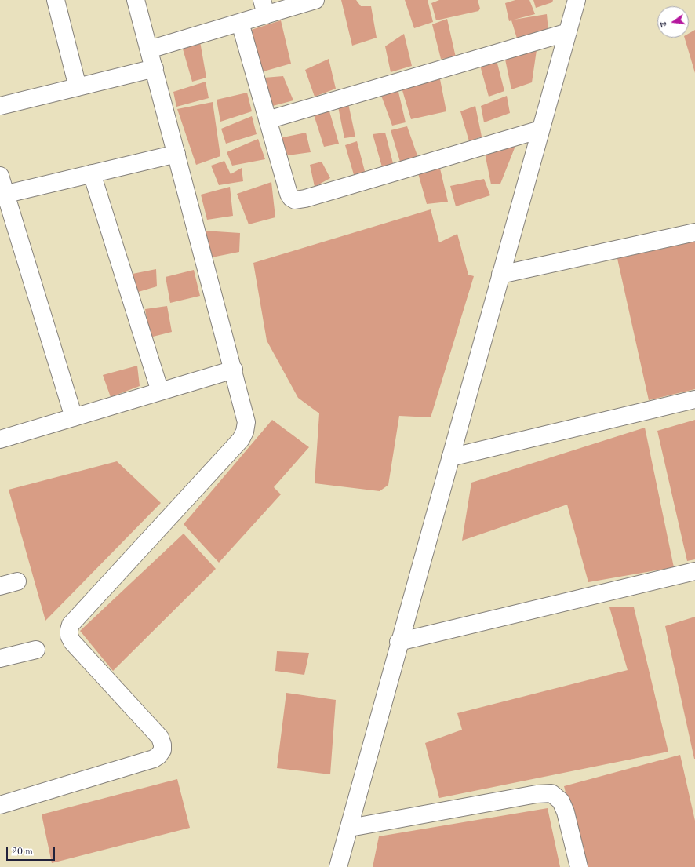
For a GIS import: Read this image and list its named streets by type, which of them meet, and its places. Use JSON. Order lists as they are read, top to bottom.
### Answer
{
  "scale_bar": "20 m",
  "north": "left"
}
